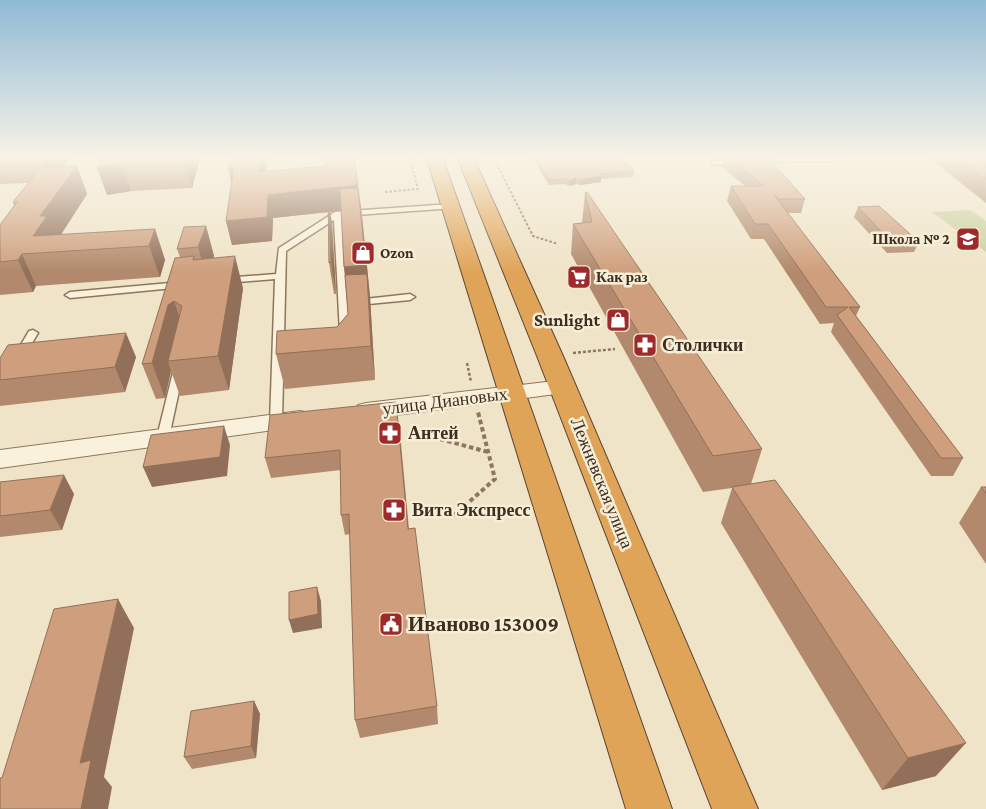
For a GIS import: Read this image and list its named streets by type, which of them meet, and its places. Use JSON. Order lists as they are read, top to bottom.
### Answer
{
  "streets": {
    "highway": ["Лежневская улица"],
    "street": ["улица Диановых"]
  },
  "crossings": [
    ["улица Диановых", "Лежневская улица"]
  ],
  "places": {
    "school or university": ["Школа № 2"],
    "shop": ["Ozon", "Sunlight"],
    "supermarket": ["Как раз"],
    "pharmacy": ["Столички", "Антей", "Вита Экспресс"],
    "public building": ["Иваново 153009"]
  }
}
